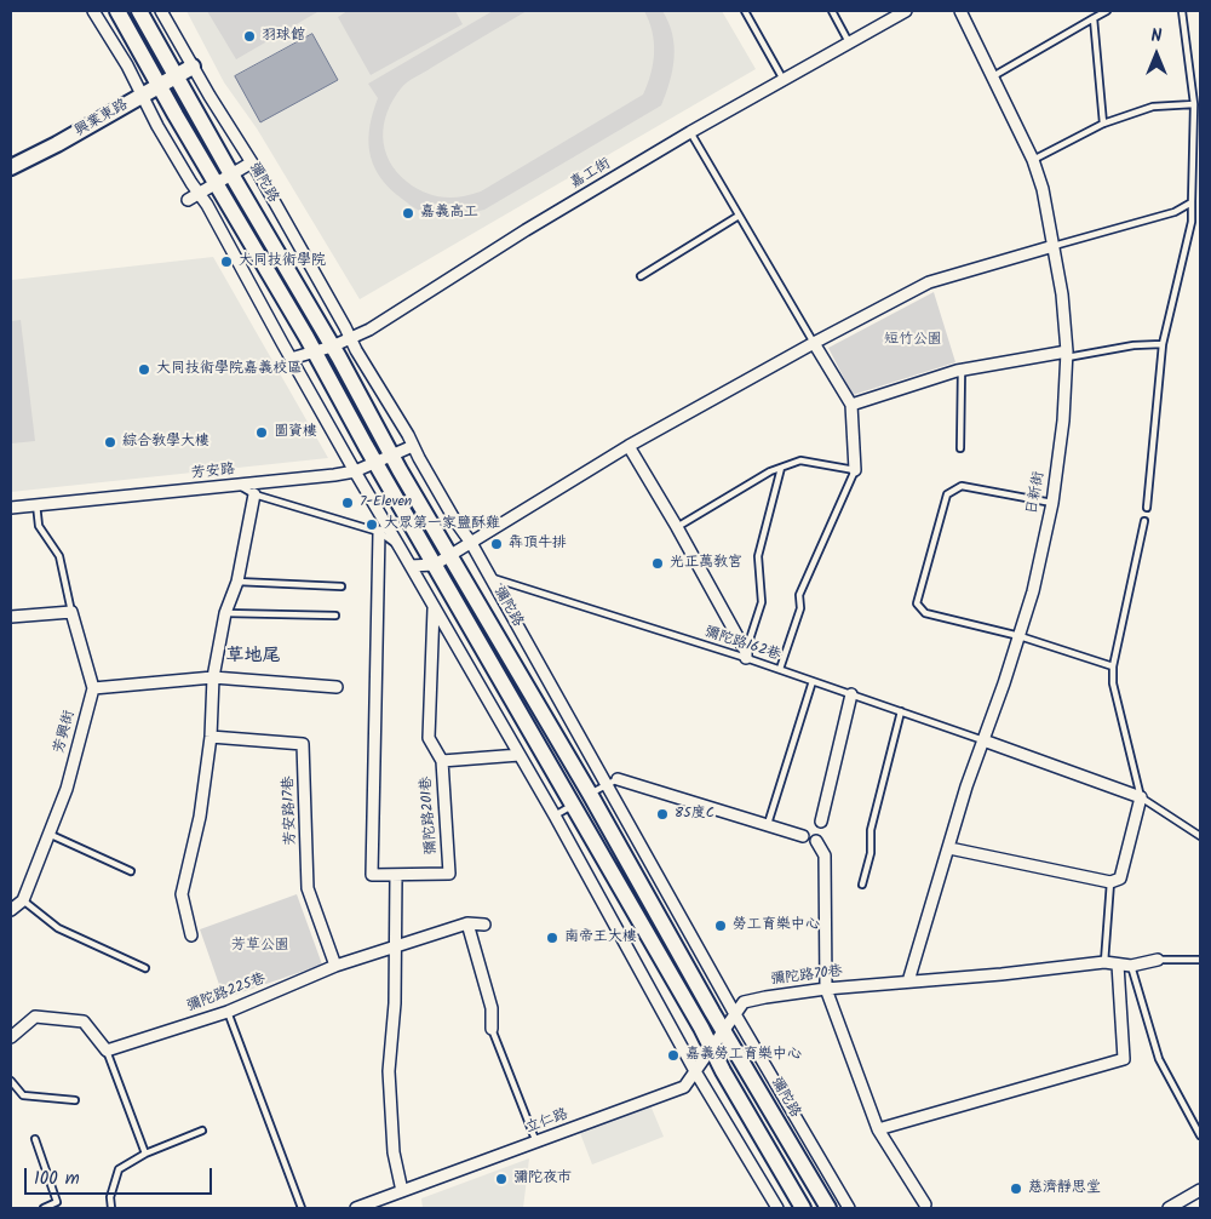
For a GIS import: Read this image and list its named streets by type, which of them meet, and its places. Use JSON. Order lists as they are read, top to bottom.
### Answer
{
  "streets": {
    "street": [
      "興業東路",
      "嘉工街",
      "彌陀路",
      "芳安路",
      "日新街",
      "芳興街",
      "芳安路17巷",
      "彌陀路201巷",
      "彌陀路70巷",
      "彌陀路225巷",
      "立仁路"
    ],
    "lane": ["彌陀路162巷"]
  },
  "crossings": [
    ["興業東路", "彌陀路"],
    ["嘉工街", "彌陀路"],
    ["彌陀路", "芳安路"],
    ["彌陀路", "彌陀路162巷"],
    ["彌陀路", "彌陀路70巷"],
    ["彌陀路", "立仁路"],
    ["日新街", "彌陀路162巷"],
    ["日新街", "彌陀路70巷"],
    ["芳安路17巷", "彌陀路225巷"],
    ["彌陀路70巷", "立仁路"]
  ],
  "districts": ["草地尾"],
  "parks": ["短竹公園", "芳草公園"],
  "places": [
    "羽球館",
    "嘉義高工",
    "大同技術學院",
    "大同技術學院嘉義校區",
    "圖資樓",
    "綜合教學大樓",
    "7-Eleven",
    "大眾第一家鹽酥雞",
    "犇頂牛排",
    "光正萬教宮",
    "85度C",
    "勞工育樂中心",
    "南帝王大樓",
    "嘉義勞工育樂中心",
    "彌陀夜市",
    "慈濟靜思堂"
  ],
  "scale_bar": "100 m",
  "north": "top"
}
